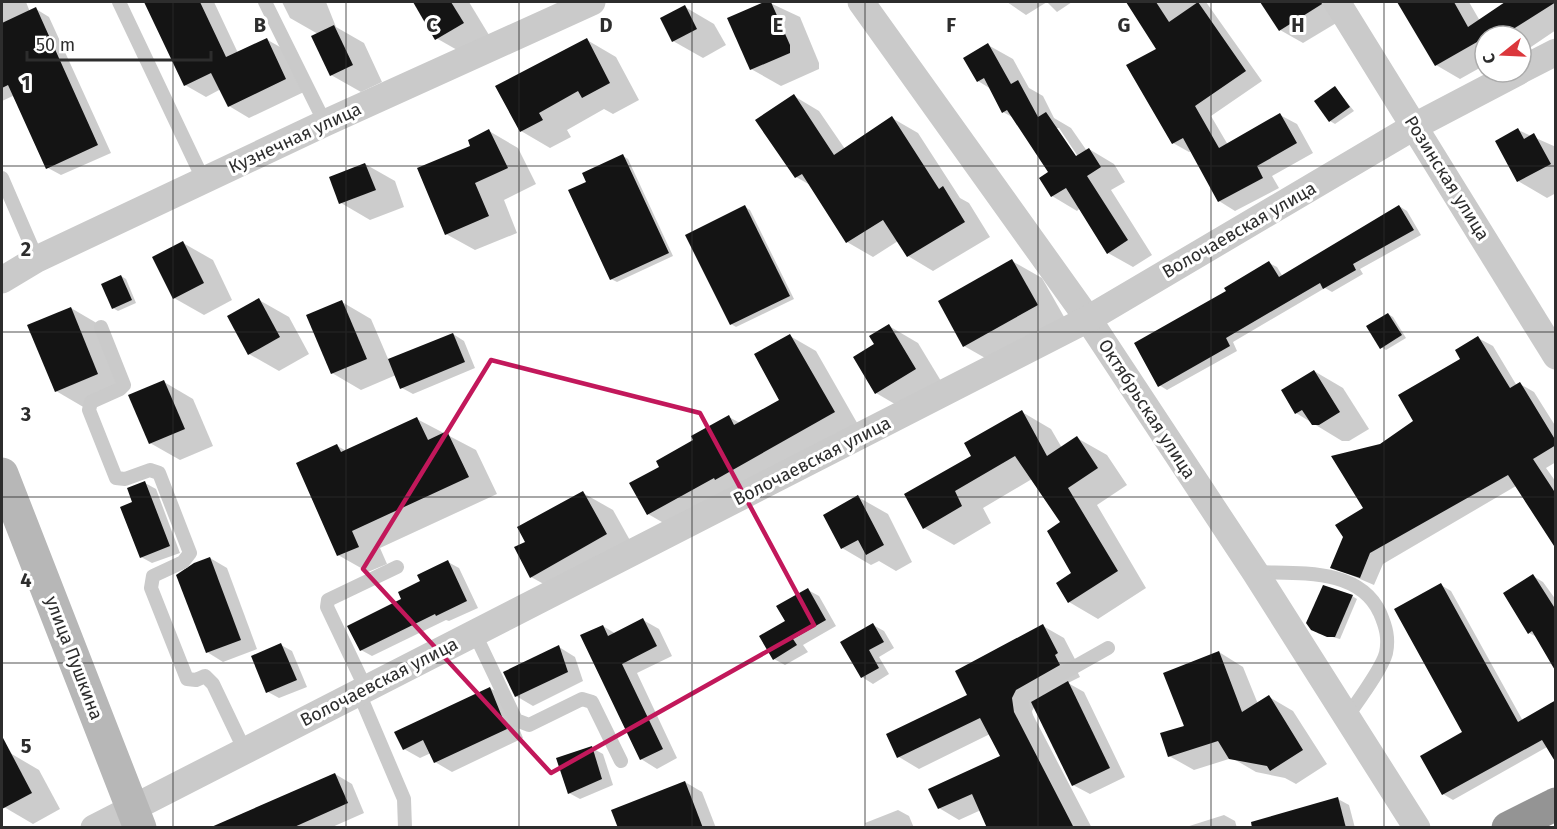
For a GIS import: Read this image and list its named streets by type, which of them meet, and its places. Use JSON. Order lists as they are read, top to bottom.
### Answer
{
  "streets": {
    "main road": ["улица Пушкина"],
    "street": [
      "Кузнечная улица",
      "Розинская улица",
      "Волочаевская улица",
      "Октябрьская улица"
    ]
  },
  "crossings": [
    ["Розинская улица", "Волочаевская улица"],
    ["Волочаевская улица", "Октябрьская улица"],
    ["Волочаевская улица", "улица Пушкина"]
  ],
  "scale_bar": "50 m",
  "north": "left",
  "grid": {
    "columns": [
      "B",
      "C",
      "D",
      "E",
      "F",
      "G",
      "H"
    ],
    "rows": [
      "1",
      "2",
      "3",
      "4",
      "5"
    ]
  }
}
